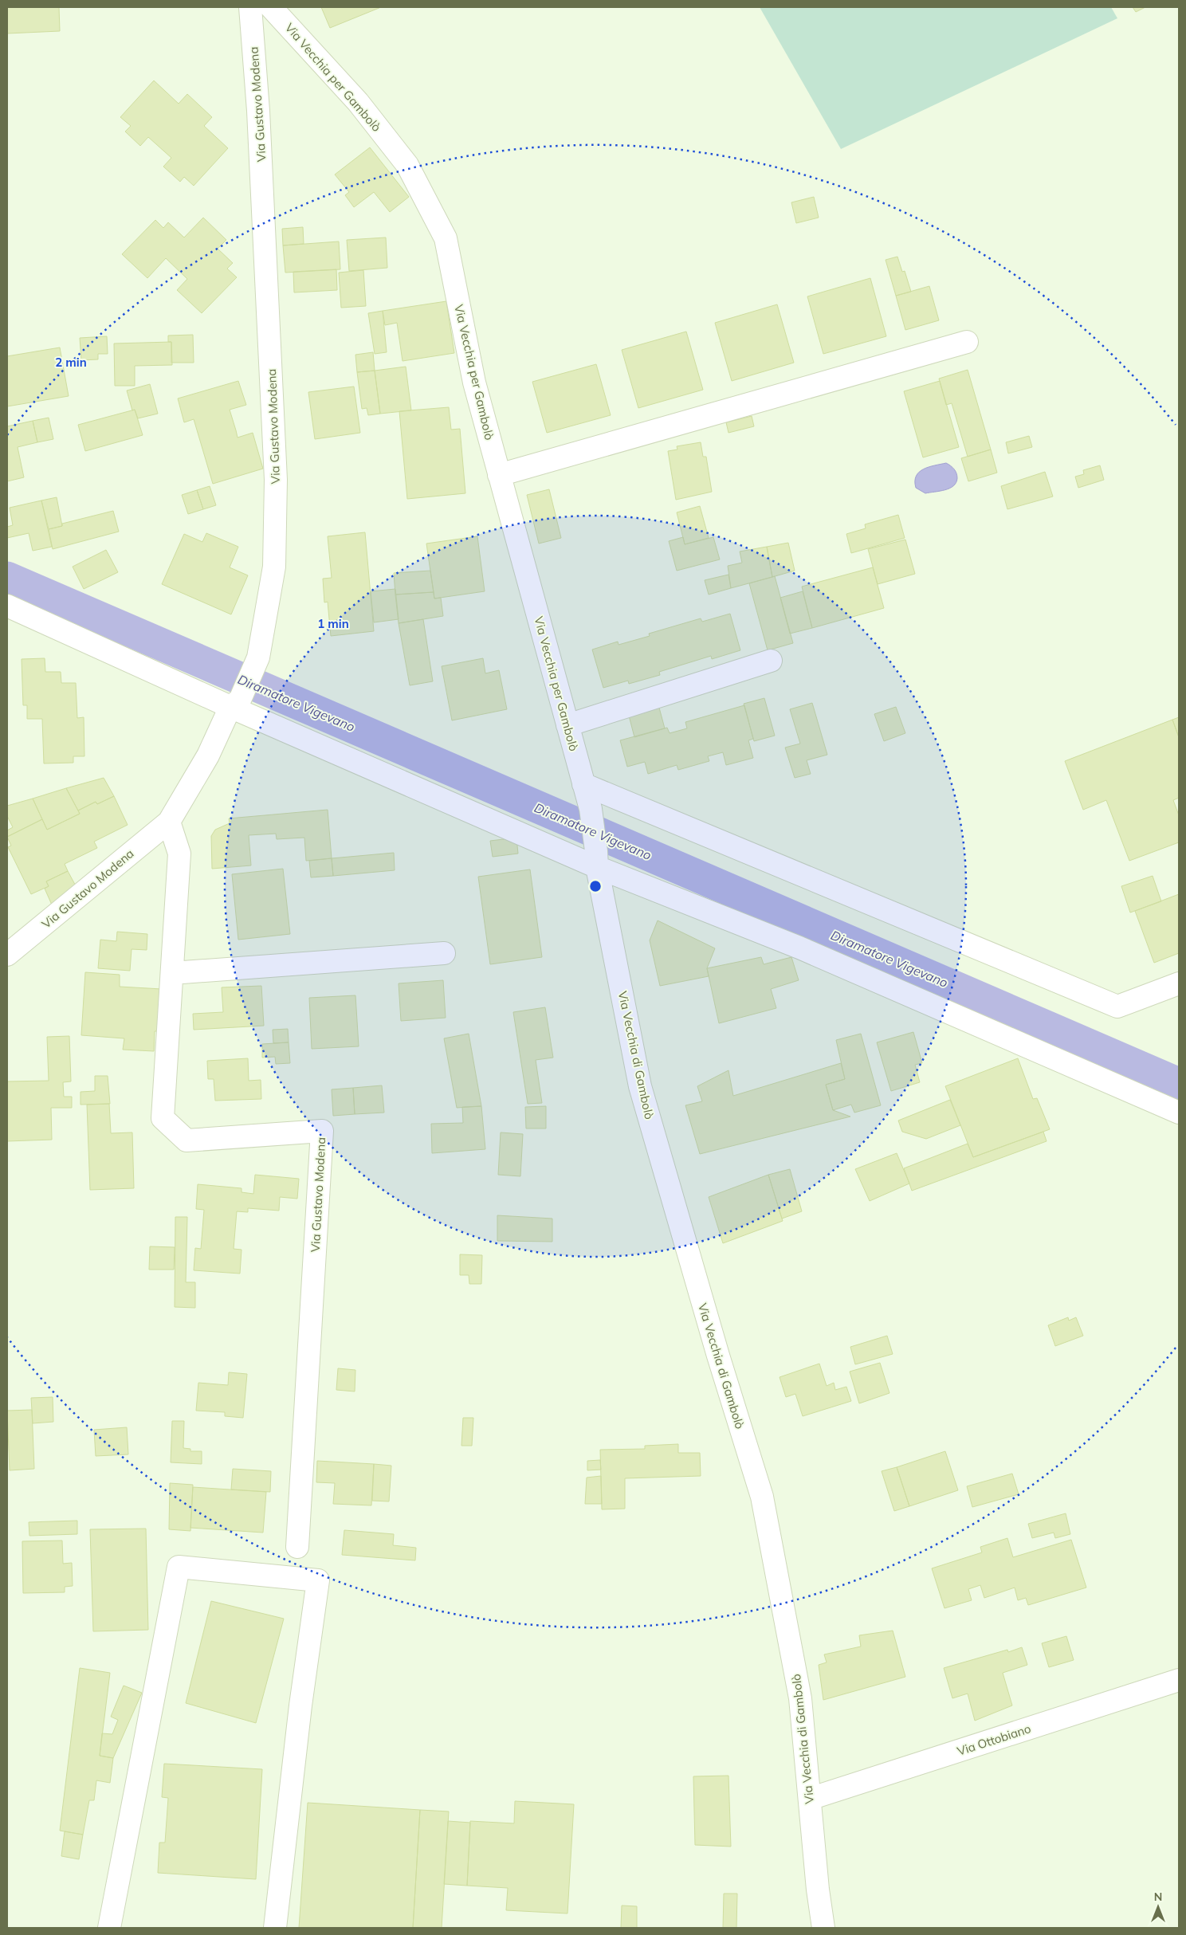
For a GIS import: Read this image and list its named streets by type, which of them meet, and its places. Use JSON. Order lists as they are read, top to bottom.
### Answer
{
  "streets": {
    "street": [
      "Via Vecchia per Gambolò",
      "Via Gustavo Modena",
      "Via Vecchia di Gambolò",
      "Via Ottobiano"
    ]
  },
  "crossings": [
    ["Via Vecchia per Gambolò", "Via Vecchia di Gambolò"],
    ["Via Vecchia di Gambolò", "Via Ottobiano"]
  ],
  "water": ["Diramatore Vigevano"],
  "north": "top",
  "rings": ["2 min", "1 min"]
}
